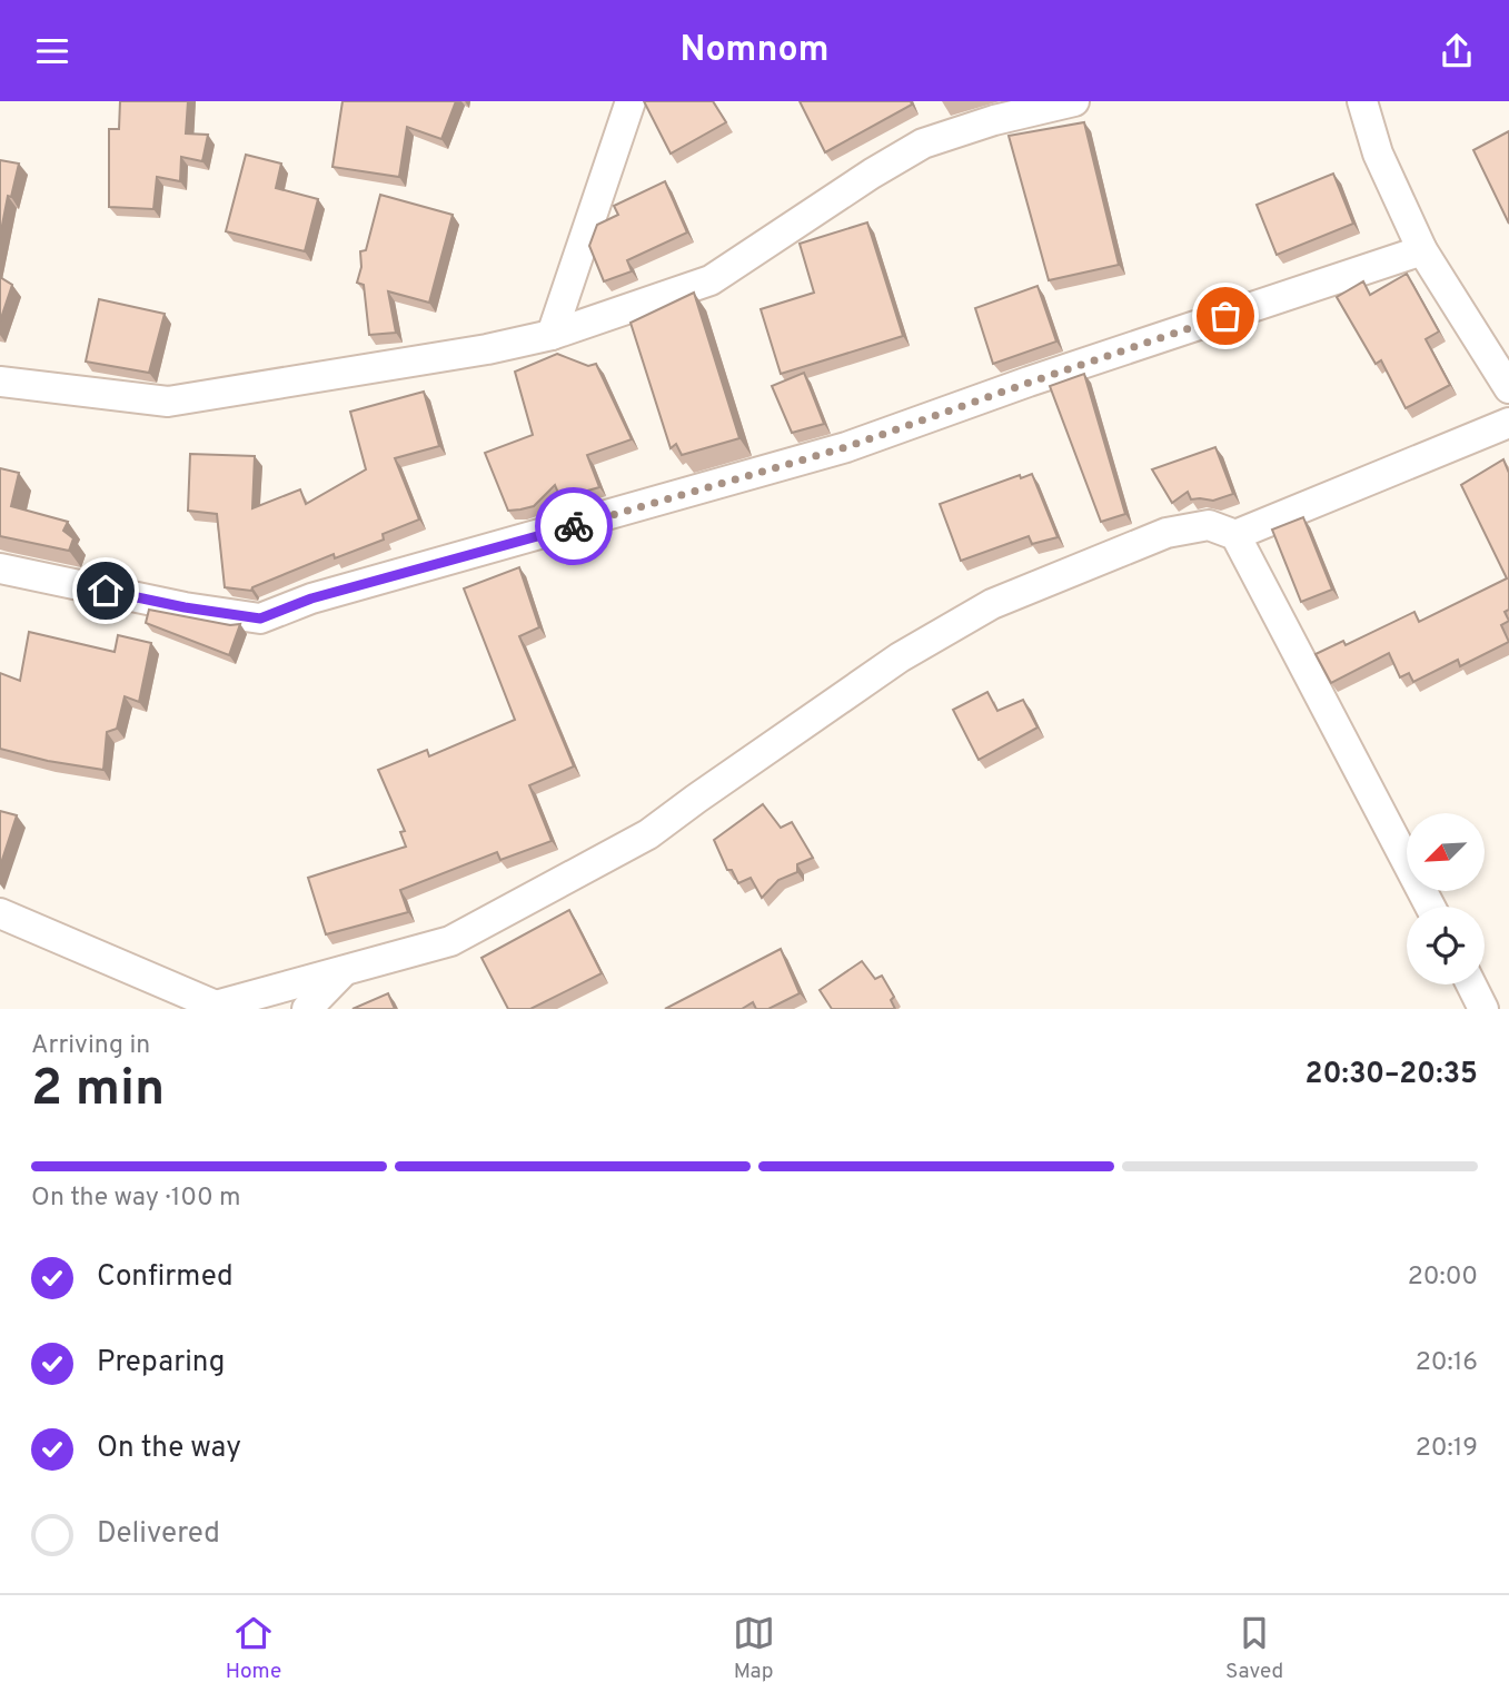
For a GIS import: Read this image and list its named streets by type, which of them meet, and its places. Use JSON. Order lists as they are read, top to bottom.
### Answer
{
  "north": "bottom left",
  "page": {
    "header": "Nomnom",
    "heading": ["2 min", "Arriving in", "20:30–20:35"],
    "bar": "On the way · 100 m",
    "list": [
      ["Confirmed", "20:00"],
      ["Preparing", "20:16"],
      ["On the way", "20:19"],
      "Delivered"
    ],
    "tabs": ["Home", "Map", "Saved"]
  }
}
